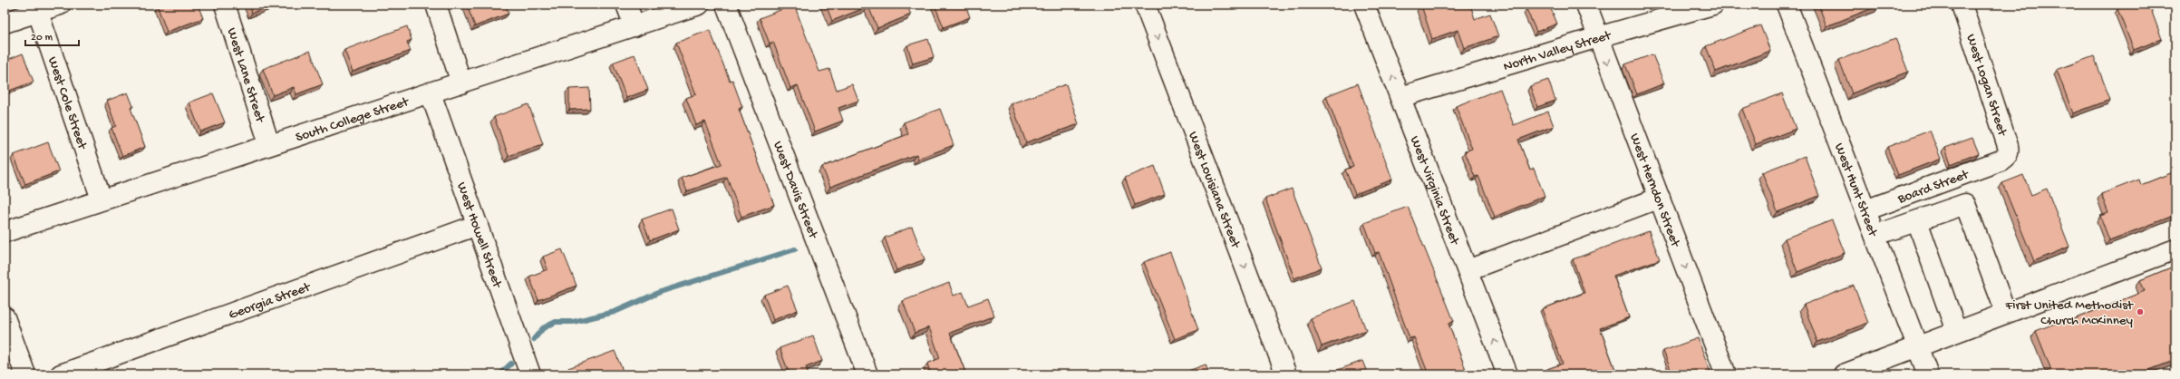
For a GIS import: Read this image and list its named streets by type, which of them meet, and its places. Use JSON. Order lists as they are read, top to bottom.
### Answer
{
  "streets": {
    "street": [
      "North Valley Street",
      "West Lane Street",
      "West Logan Street",
      "West Cole Street",
      "South College Street",
      "Board Street",
      "West Davis Street",
      "West Louisiana Street",
      "West Virginia Street",
      "West Herndon Street",
      "West Hunt Street",
      "West Howell Street",
      "Georgia Street"
    ]
  },
  "crossings": [
    ["North Valley Street", "West Virginia Street"],
    ["North Valley Street", "West Herndon Street"],
    ["West Lane Street", "South College Street"],
    ["West Logan Street", "Board Street"],
    ["West Cole Street", "South College Street"],
    ["South College Street", "West Howell Street"],
    ["Board Street", "West Hunt Street"],
    ["West Howell Street", "Georgia Street"]
  ],
  "one_way": ["West Louisiana Street", "West Virginia Street", "West Herndon Street"],
  "places": ["First United Methodist Church McKinney"],
  "scale_bar": "20 m"
}
